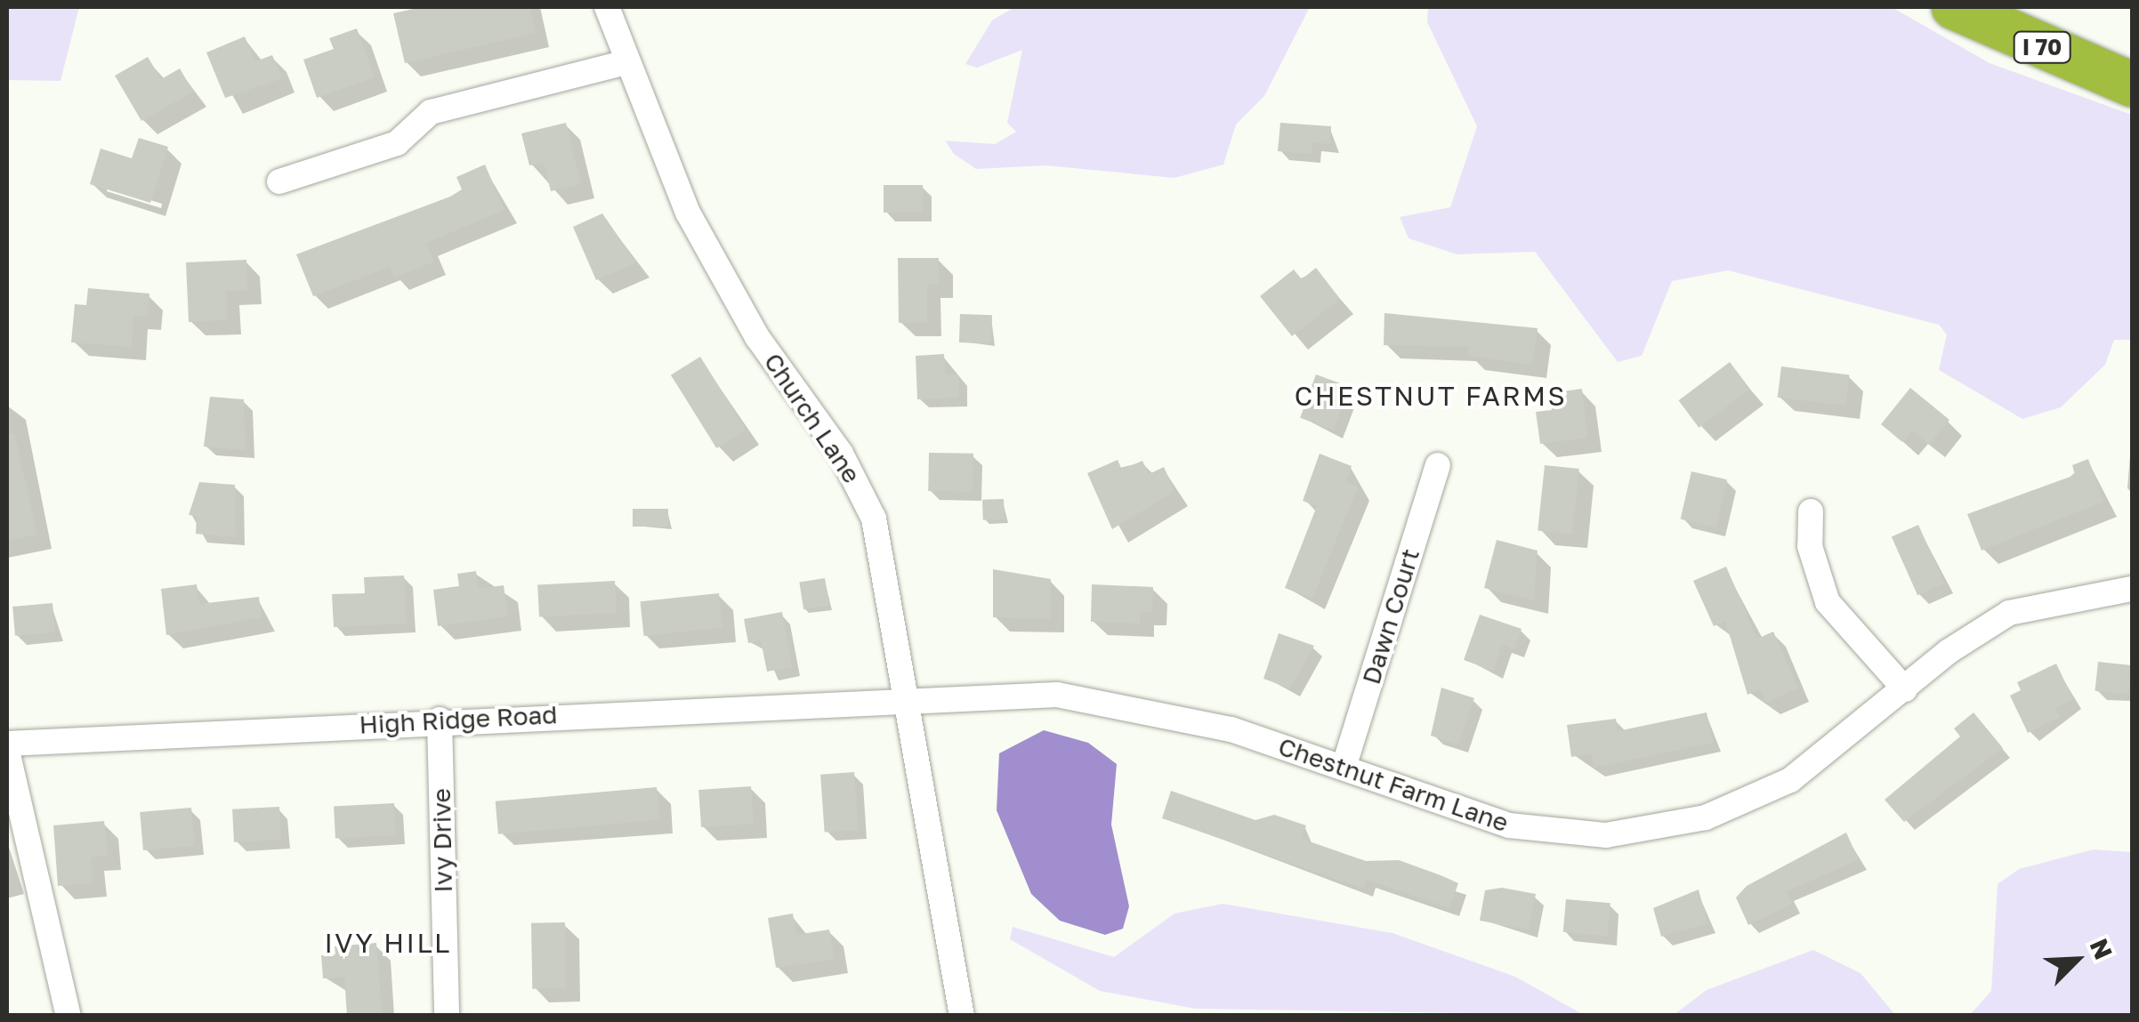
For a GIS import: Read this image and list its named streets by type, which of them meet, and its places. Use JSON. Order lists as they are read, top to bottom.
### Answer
{
  "streets": {
    "highway": ["I 70"],
    "street": [
      "Church Lane",
      "Dawn Court",
      "High Ridge Road",
      "Chestnut Farm Lane",
      "Ivy Drive"
    ]
  },
  "crossings": [
    ["Church Lane", "High Ridge Road"],
    ["Church Lane", "Chestnut Farm Lane"],
    ["Dawn Court", "Chestnut Farm Lane"],
    ["High Ridge Road", "Chestnut Farm Lane"],
    ["High Ridge Road", "Ivy Drive"]
  ],
  "districts": ["CHESTNUT FARMS", "IVY HILL"],
  "north": "top right"
}
